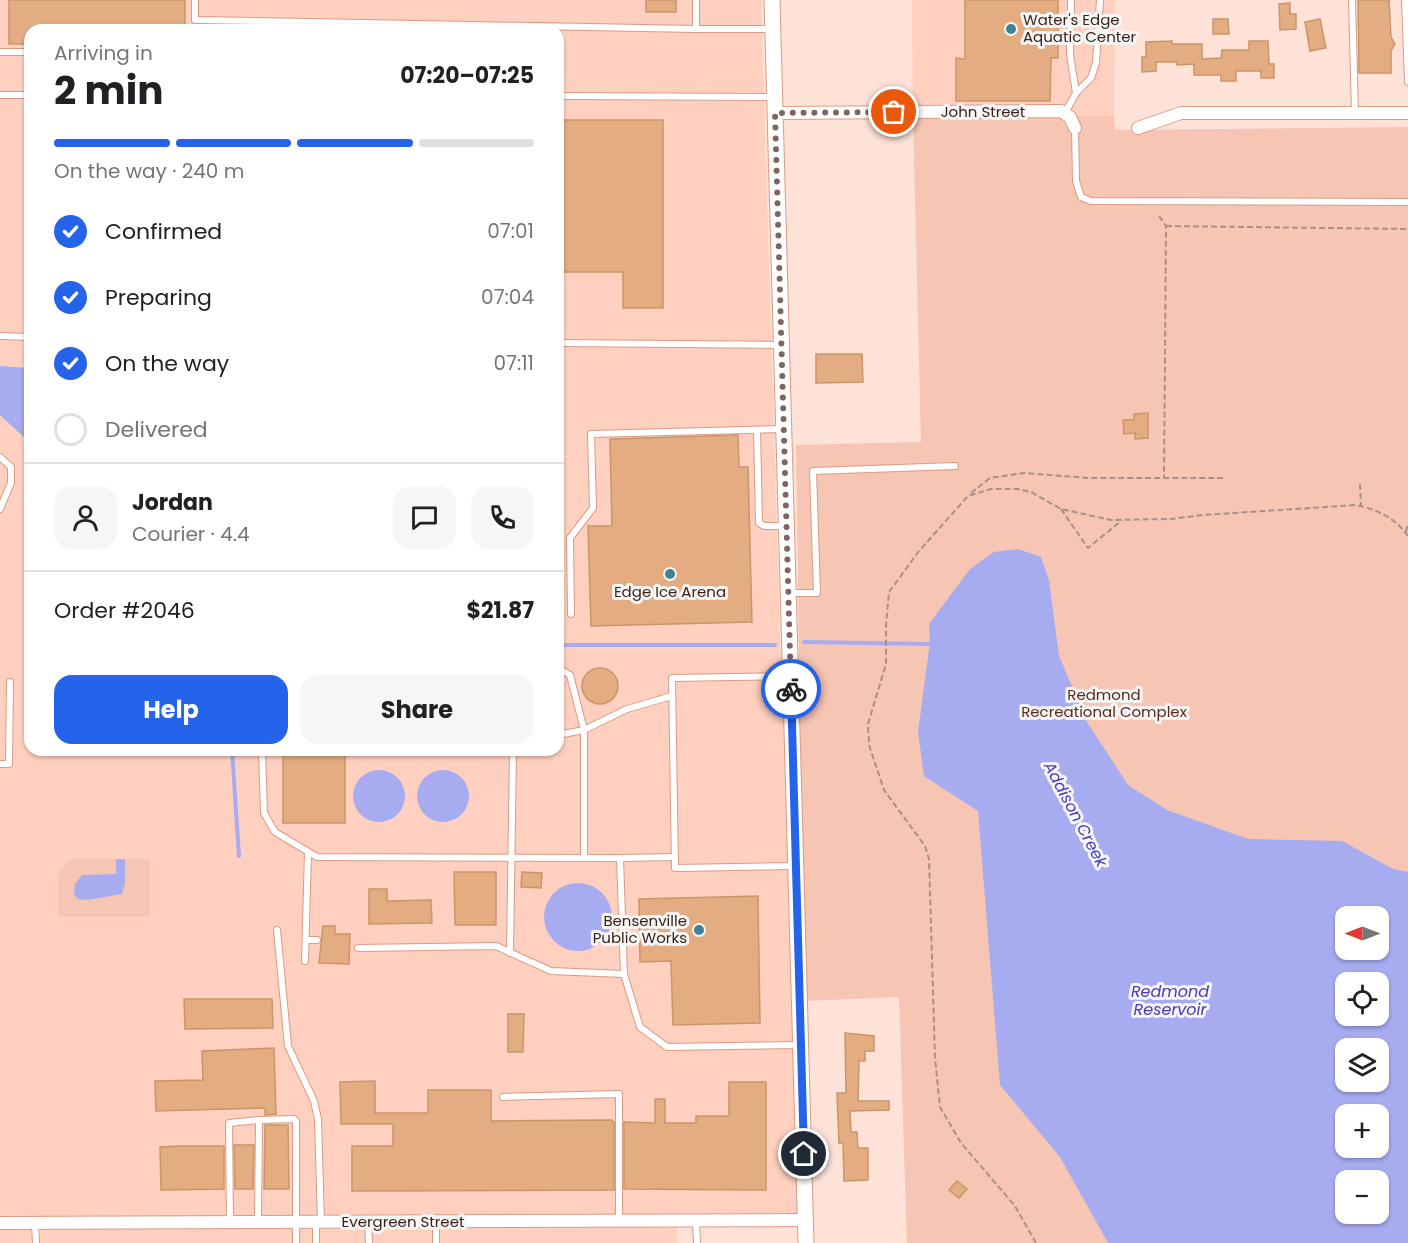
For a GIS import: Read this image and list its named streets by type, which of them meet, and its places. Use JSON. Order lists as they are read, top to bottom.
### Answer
{
  "streets": {
    "street": ["John Street", "Evergreen Street"]
  },
  "water": ["Addison Creek", "Redmond Reservoir"],
  "parks": ["Redmond Recreational Complex"],
  "places": ["Water's Edge Aquatic Center", "Edge Ice Arena", "Bensenville Public Works"],
  "north": "left",
  "page": {
    "heading": ["2 min", "Arriving in", "07:20–07:25"],
    "panel": [
      "Jordan",
      "Courier · 4.4",
      "Order #2046",
      "$21.87"
    ],
    "bar": "On the way · 240 m",
    "list": [
      ["Confirmed", "07:01"],
      ["Preparing", "07:04"],
      ["On the way", "07:11"],
      "Delivered"
    ],
    "buttons": ["Help", "Share"],
    "map_buttons": ["+", "−"]
  }
}
